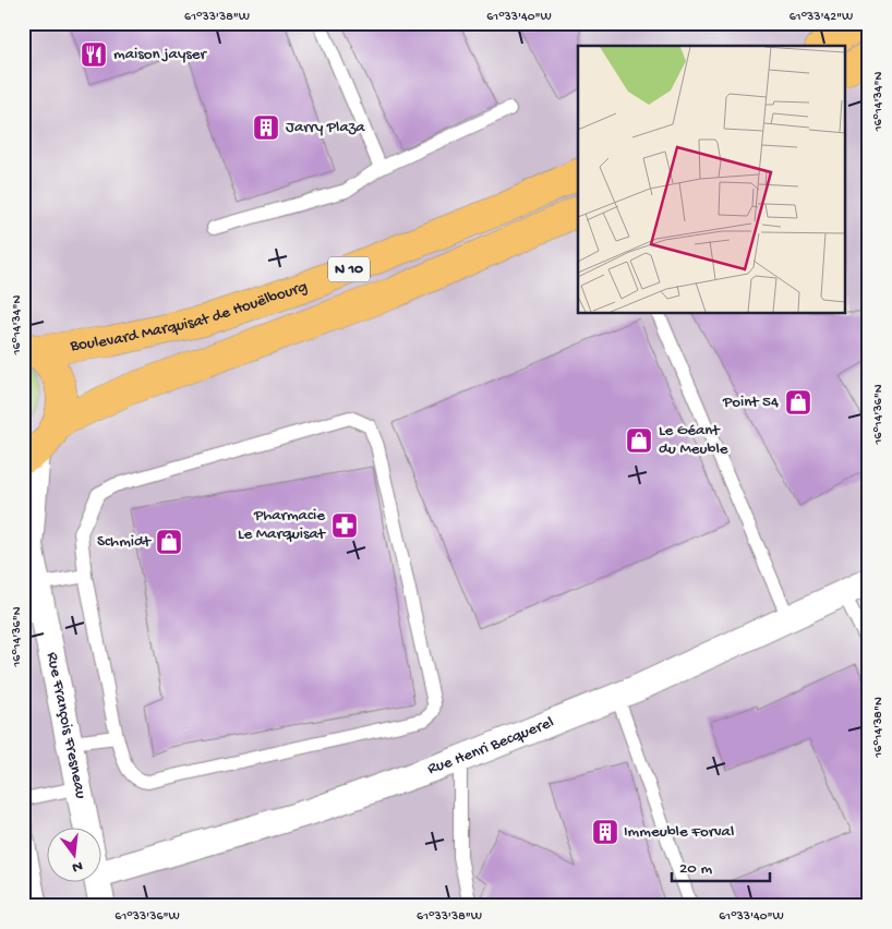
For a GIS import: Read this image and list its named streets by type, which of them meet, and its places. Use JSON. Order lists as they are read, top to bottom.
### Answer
{
  "streets": {
    "main road": ["N 10", "Boulevard Marquisat de Houëlbourg"],
    "street": ["Rue François Fresneau", "Rue Henri Becquerel"]
  },
  "places": {
    "restaurant": ["maison jayser"],
    "building": ["Jarry Plaza", "Immeuble Forval"],
    "shop": ["Point 54", "Le Géant du Meuble", "Schmidt"],
    "pharmacy": ["Pharmacie Le Marquisat"]
  },
  "scale_bar": "20 m",
  "north": "bottom",
  "coordinates": [
    "61°33'38\"W",
    "61°33'40\"W",
    "61°33'42\"W",
    "16°14'34\"N",
    "16°14'36\"N",
    "16°14'38\"N",
    "61°33'36\"W"
  ]
}
